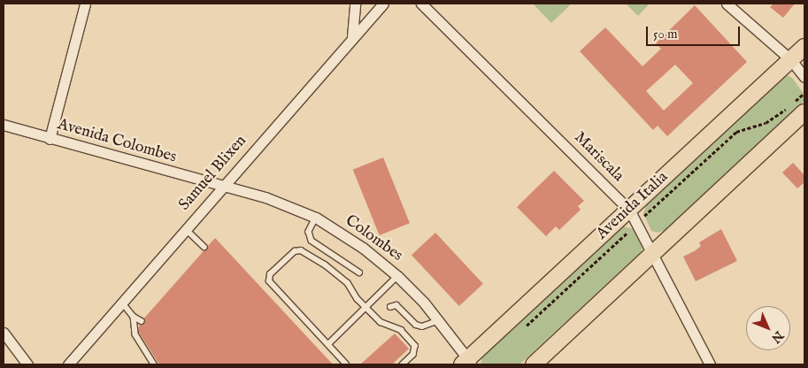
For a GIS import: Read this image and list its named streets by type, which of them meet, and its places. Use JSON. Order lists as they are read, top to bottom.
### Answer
{
  "streets": {
    "main road": ["Avenida Italia"],
    "street": [
      "Avenida Colombes",
      "Mariscala",
      "Samuel Blixen",
      "Colombes"
    ]
  },
  "crossings": [
    ["Avenida Colombes", "Samuel Blixen"],
    ["Avenida Colombes", "Colombes"],
    ["Mariscala", "Avenida Italia"],
    ["Samuel Blixen", "Colombes"],
    ["Avenida Italia", "Colombes"]
  ],
  "scale_bar": "50 m",
  "north": "bottom right"
}
